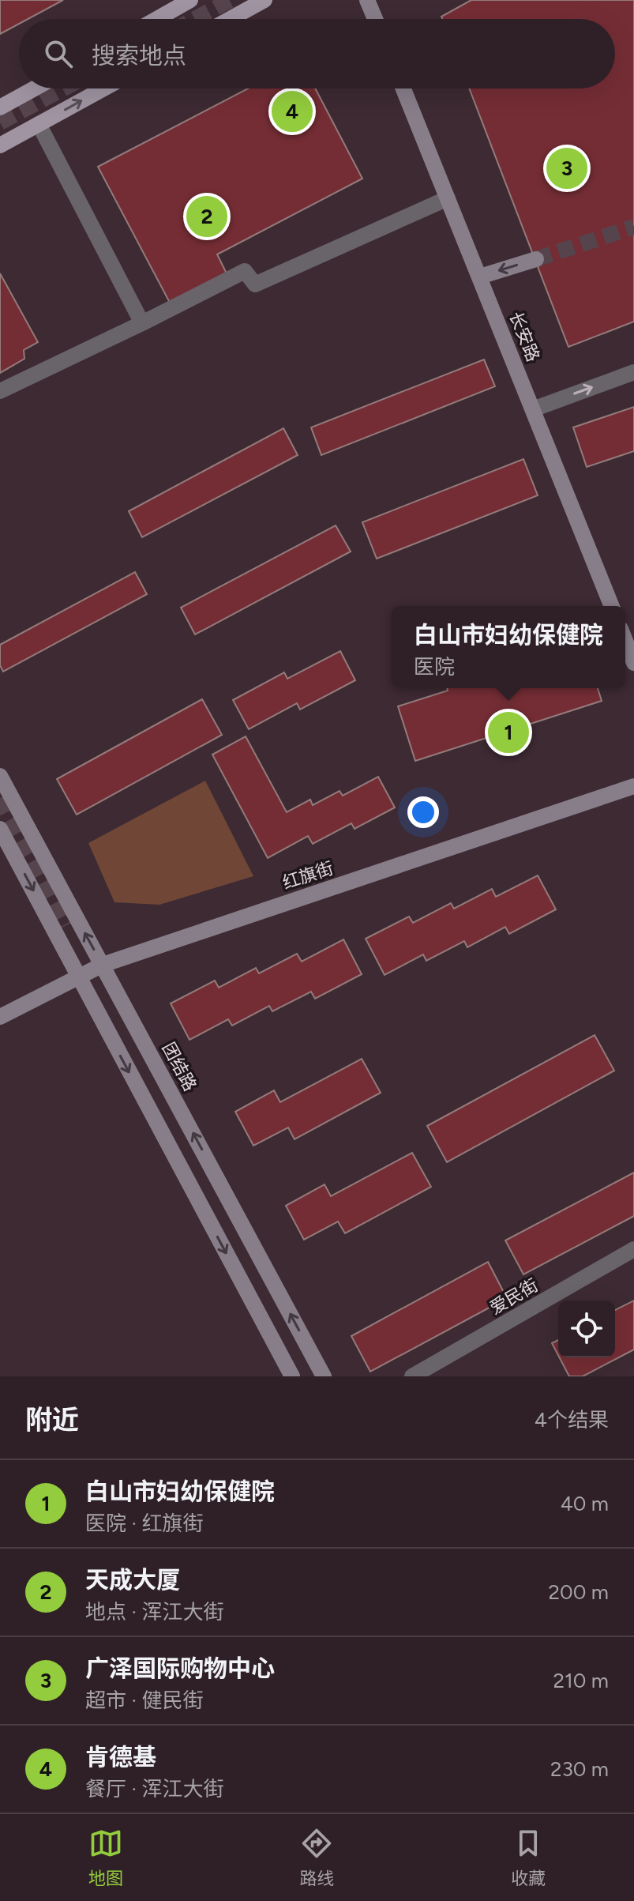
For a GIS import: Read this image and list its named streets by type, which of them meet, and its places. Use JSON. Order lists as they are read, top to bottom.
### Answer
{
  "streets": {
    "street": [
      "长安路",
      "红旗街",
      "团结路",
      "爱民街"
    ]
  },
  "crossings": [
    ["红旗街", "团结路"]
  ],
  "page": {
    "search": "搜索地点",
    "pins": [
      "4",
      "3",
      "2",
      "1"
    ],
    "popup": ["白山市妇幼保健院", "医院"],
    "heading": ["附近", "4个结果"],
    "list": [
      {
        "mark": "1",
        "name": "白山市妇幼保健院",
        "note": "医院 · 红旗街",
        "value": "40 m"
      },
      {
        "mark": "2",
        "name": "天成大厦",
        "note": "地点 · 浑江大街",
        "value": "200 m"
      },
      {
        "mark": "3",
        "name": "广泽国际购物中心",
        "note": "超市 · 健民街",
        "value": "210 m"
      },
      {
        "mark": "4",
        "name": "肯德基",
        "note": "餐厅 · 浑江大街",
        "value": "230 m"
      }
    ],
    "nav": ["地图", "路线", "收藏"]
  }
}
